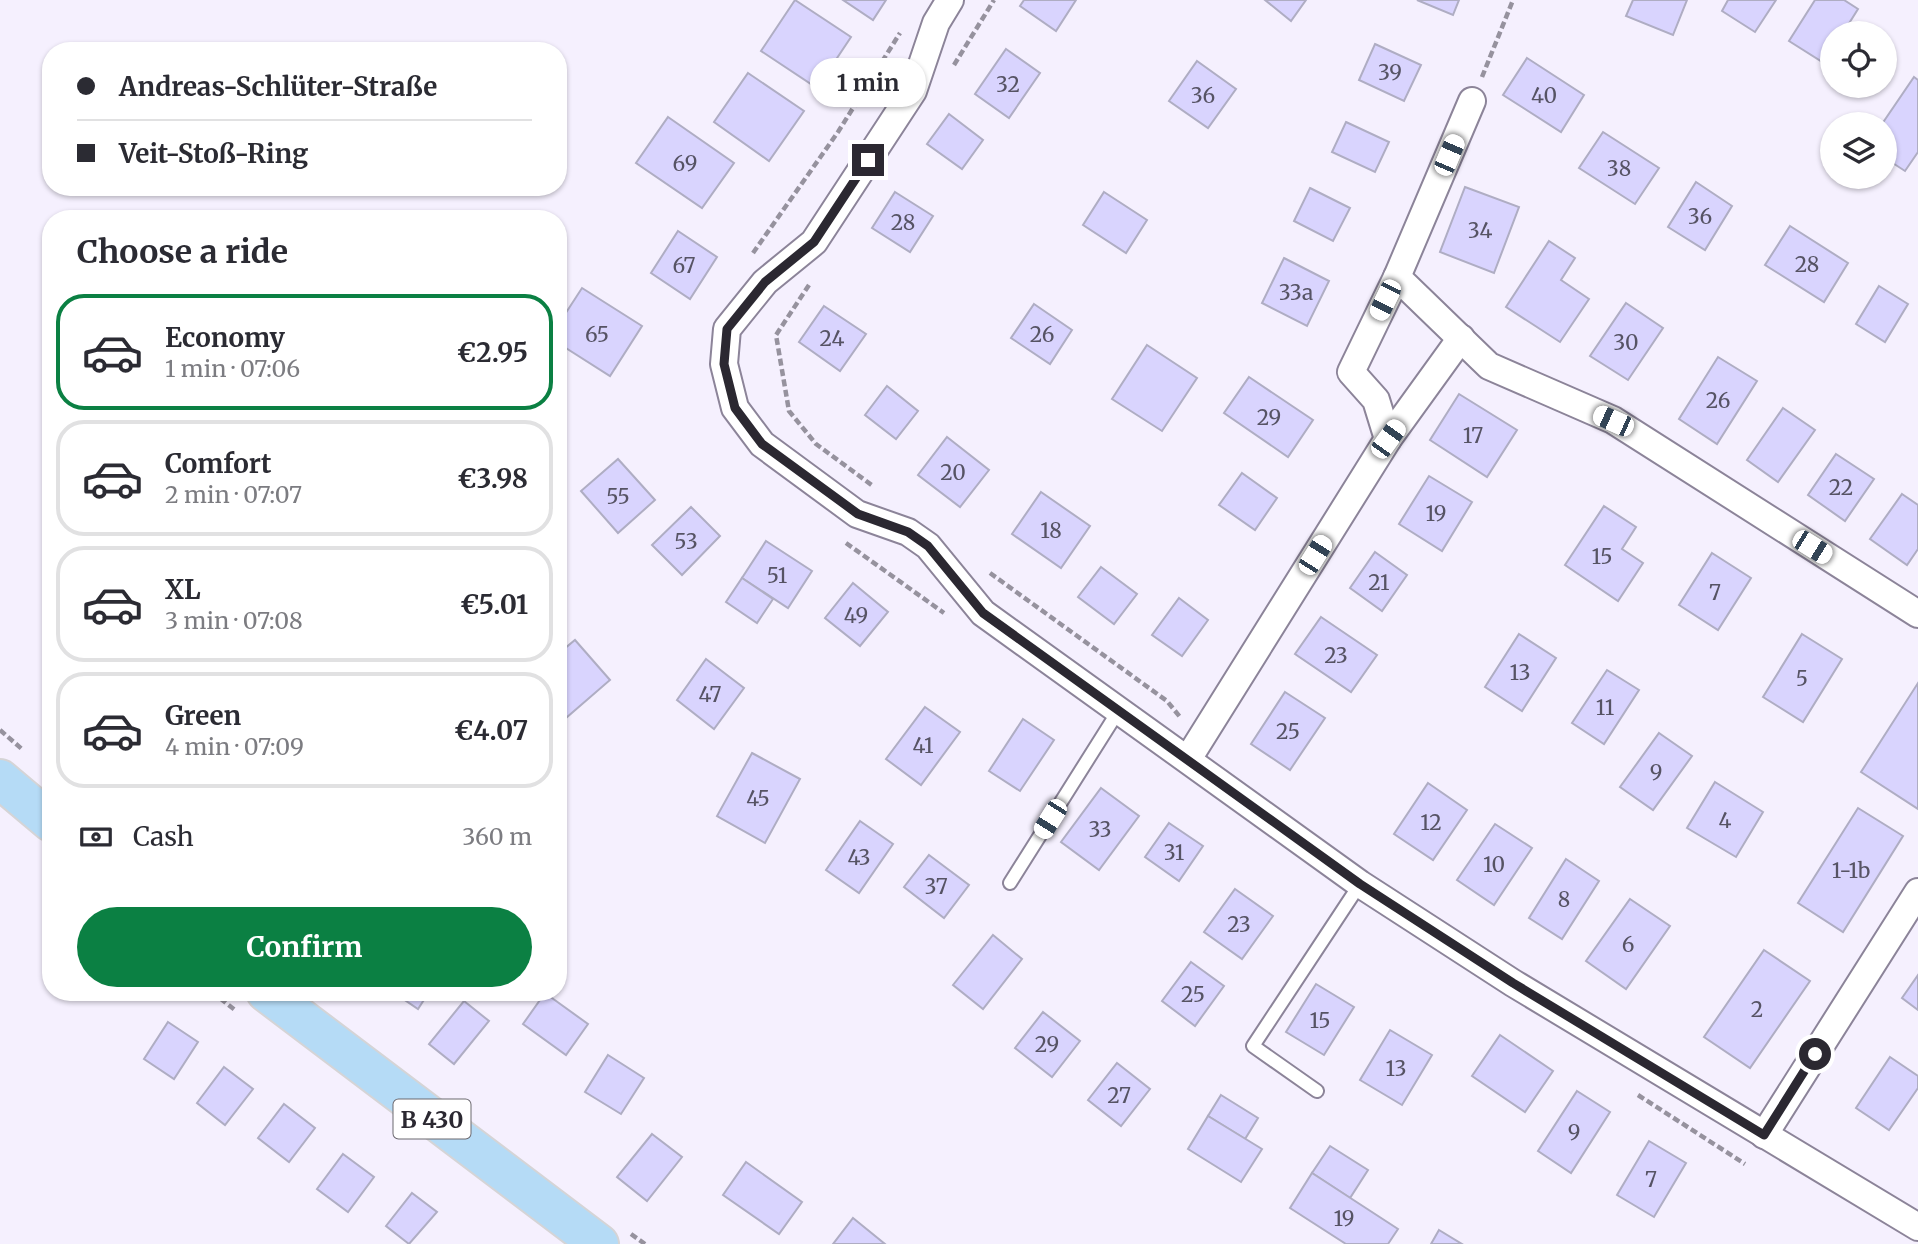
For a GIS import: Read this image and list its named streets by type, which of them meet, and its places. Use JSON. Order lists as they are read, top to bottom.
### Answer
{
  "streets": {
    "main road": ["B 430"]
  },
  "house_numbers": [
    "39",
    "32",
    "36",
    "40",
    "69",
    "38",
    "36",
    "28",
    "34",
    "28",
    "67",
    "33a",
    "65",
    "26",
    "24",
    "30",
    "26",
    "29",
    "17",
    "20",
    "22",
    "55",
    "19",
    "18",
    "53",
    "15",
    "51",
    "21",
    "7",
    "49",
    "23",
    "13",
    "5",
    "47",
    "11",
    "25",
    "41",
    "9",
    "45",
    "4",
    "12",
    "33",
    "31",
    "43",
    "10",
    "1-1b",
    "37",
    "8",
    "23",
    "6",
    "25",
    "2",
    "15",
    "29",
    "13",
    "27",
    "9",
    "7",
    "19"
  ],
  "page": {
    "banner": ["Andreas-Schlüter-Straße", "Veit-Stoß-Ring"],
    "bubble": "1 min",
    "heading": "Choose a ride",
    "list": [
      {
        "name": "Economy",
        "note": "1 min · 07:06",
        "value": "€2.95"
      },
      {
        "name": "Comfort",
        "note": "2 min · 07:07",
        "value": "€3.98"
      },
      {
        "name": "XL",
        "note": "3 min · 07:08",
        "value": "€5.01"
      },
      {
        "name": "Green",
        "note": "4 min · 07:09",
        "value": "€4.07"
      }
    ],
    "pay": ["Cash", "360 m"],
    "buttons": "Confirm"
  }
}
